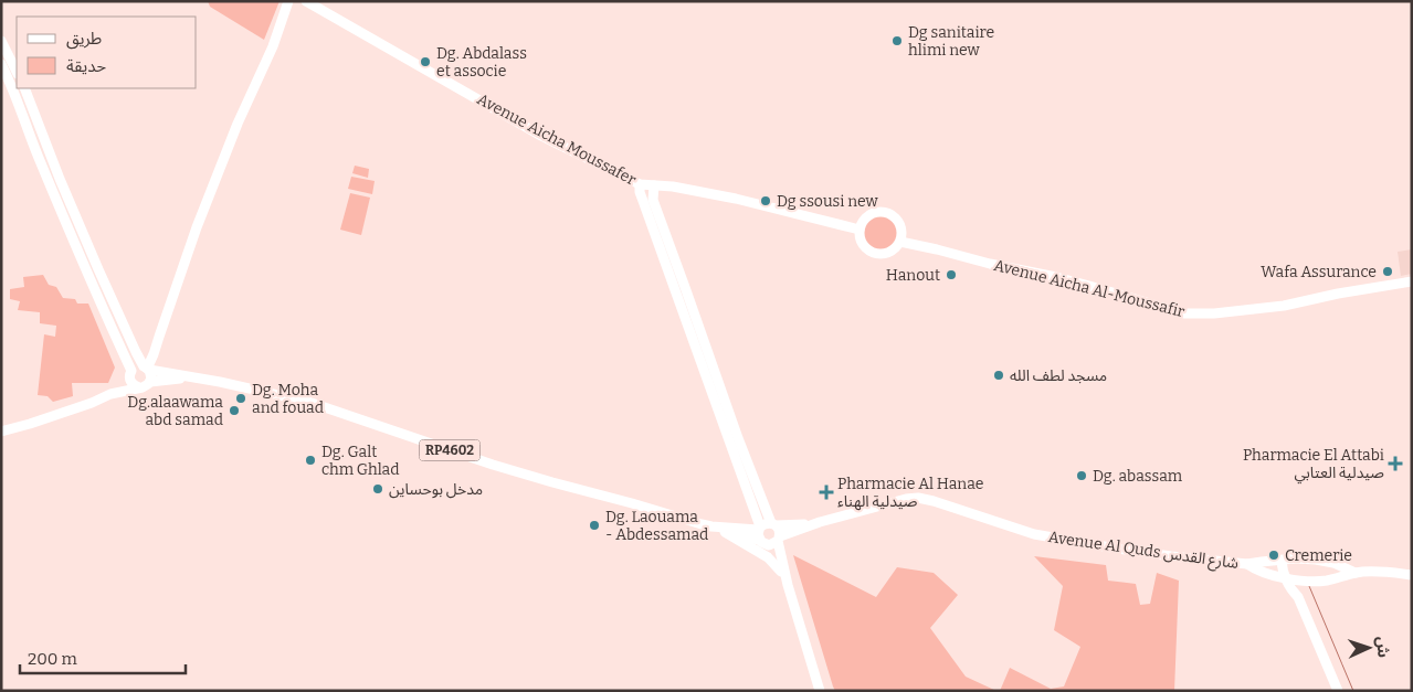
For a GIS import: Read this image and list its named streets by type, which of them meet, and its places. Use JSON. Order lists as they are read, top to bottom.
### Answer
{
  "streets": {
    "main road": [
      "Avenue Aicha Moussafer",
      "Avenue Aicha Al-Moussafir",
      "RP4602",
      "Avenue Al Quds شارع القدس"
    ]
  },
  "crossings": [
    ["Avenue Aicha Moussafer", "Avenue Aicha Al-Moussafir"],
    ["RP4602", "Avenue Al Quds شارع القدس"]
  ],
  "places": {
    "other": [
      "Dg sanitaire hlimi new",
      "Dg. Abdalass et associe",
      "Dg ssousi new",
      "Wafa Assurance",
      "Hanout",
      "مسجد لطف الله",
      "Dg. Moha and fouad",
      "Dg.alaawama abd samad",
      "Dg. Galt chm Ghlad",
      "Dg. abassam",
      "مدخل بوحساين",
      "Dg. Laouama - Abdessamad",
      "Cremerie"
    ],
    "health": ["Pharmacie El Attabi صيدلية العتابي", "Pharmacie Al Hanae صيدلية الهناء"]
  },
  "legend": ["طريق", "حديقة"],
  "scale_bar": "200 m",
  "north": "right"
}
